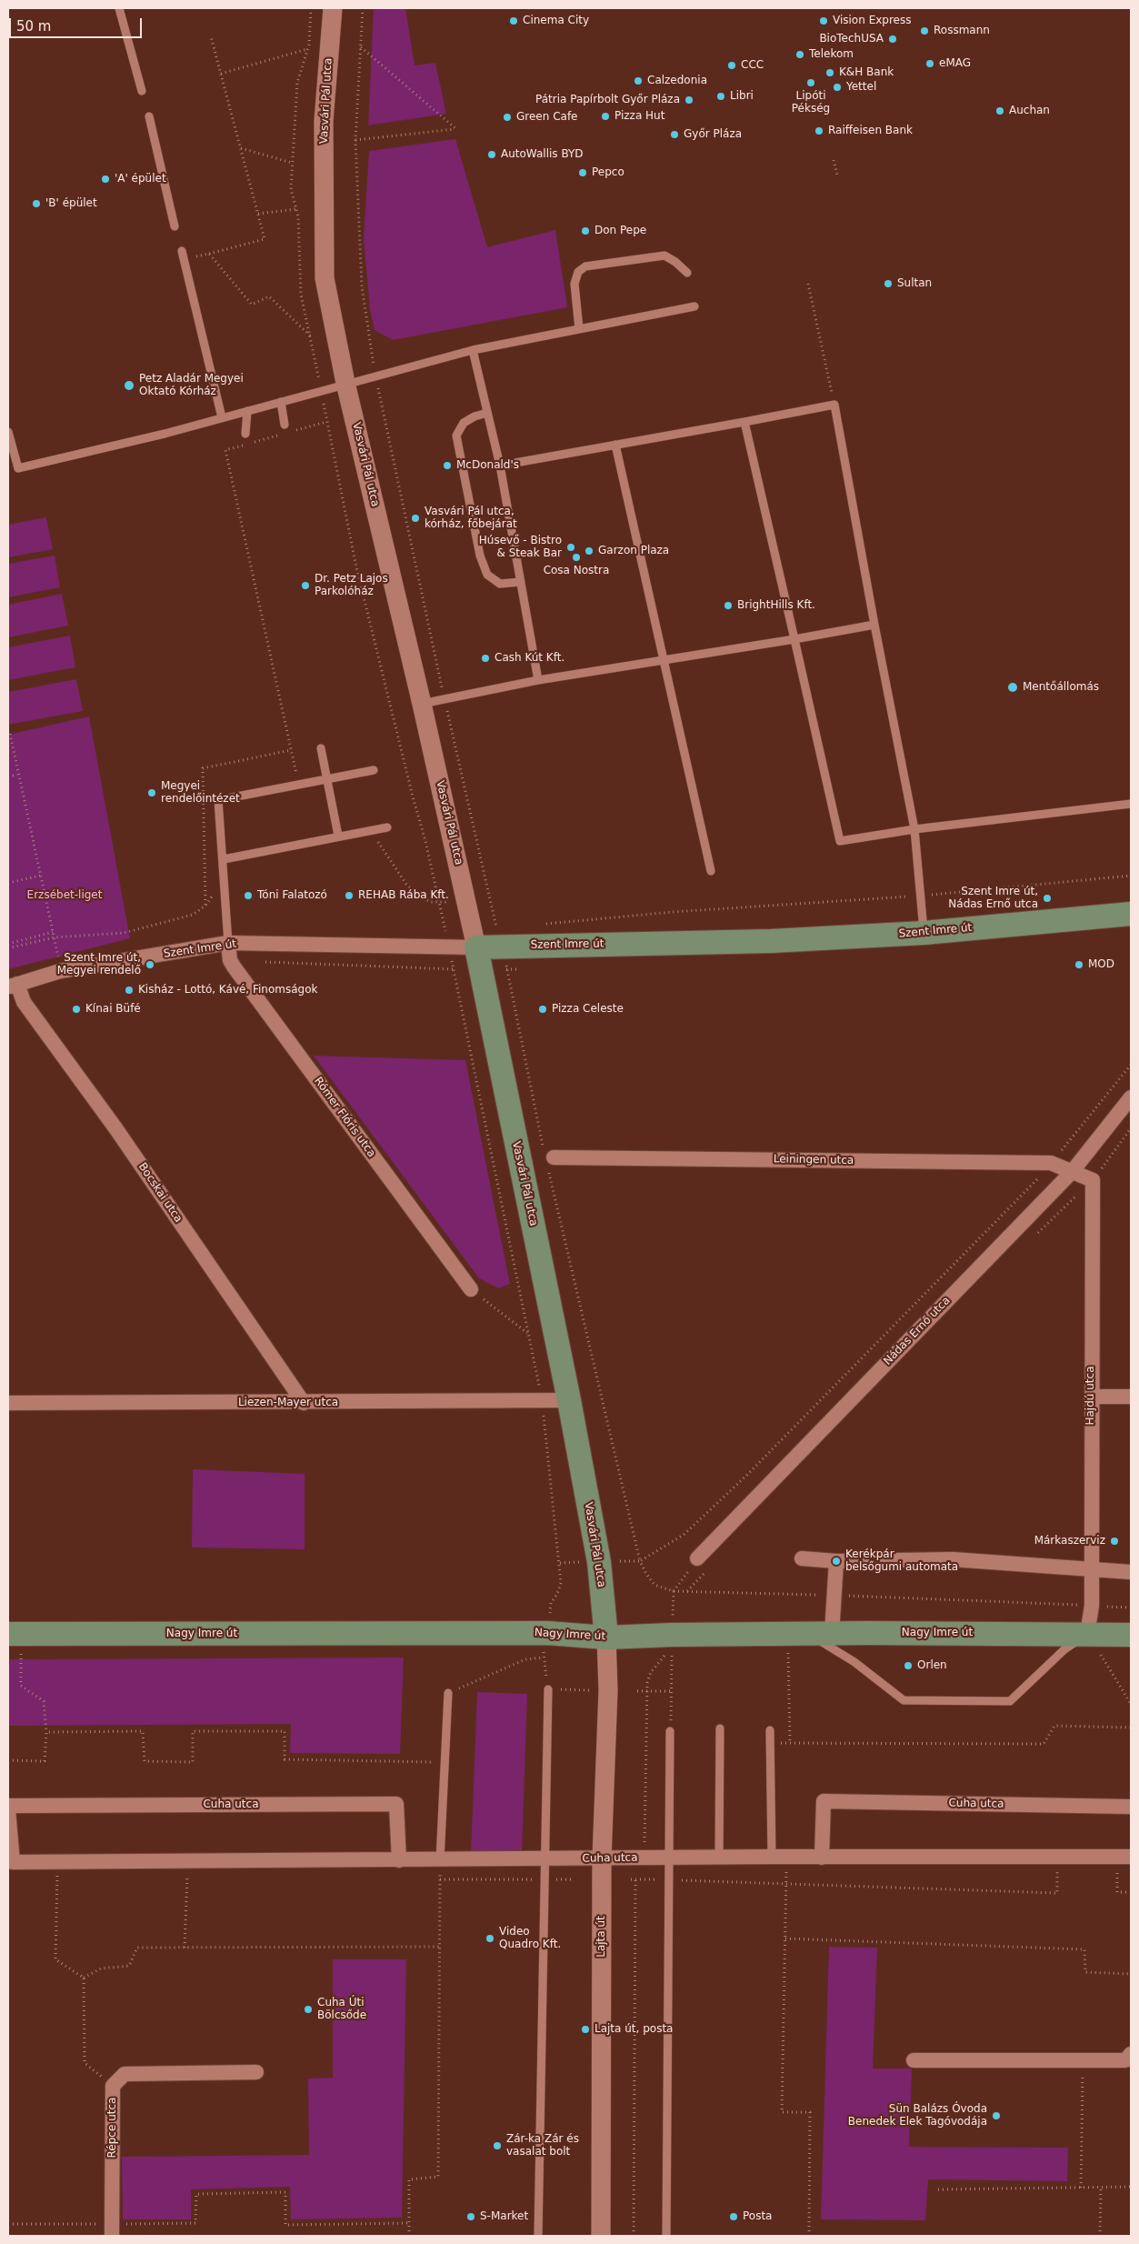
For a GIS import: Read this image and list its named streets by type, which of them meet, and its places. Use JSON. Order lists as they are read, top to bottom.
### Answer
{
  "streets": {
    "main road": ["Vasvári Pál utca", "Szent Imre út", "Nagy Imre út"],
    "street": [
      "Rómer Flóris utca",
      "Leiningen utca",
      "Bocskai utca",
      "Nádas Ernő utca",
      "Hajdú utca",
      "Liezen-Mayer utca",
      "Cuha utca",
      "Lajta út",
      "Répce utca"
    ]
  },
  "crossings": [
    ["Vasvári Pál utca", "Szent Imre út"],
    ["Vasvári Pál utca", "Liezen-Mayer utca"],
    ["Vasvári Pál utca", "Nagy Imre út"],
    ["Vasvári Pál utca", "Lajta út"],
    ["Szent Imre út", "Rómer Flóris utca"],
    ["Szent Imre út", "Bocskai utca"],
    ["Leiningen utca", "Nádas Ernő utca"],
    ["Leiningen utca", "Hajdú utca"],
    ["Bocskai utca", "Liezen-Mayer utca"],
    ["Nádas Ernő utca", "Hajdú utca"],
    ["Hajdú utca", "Nagy Imre út"],
    ["Nagy Imre út", "Lajta út"],
    ["Cuha utca", "Lajta út"]
  ],
  "parks": ["Erzsébet-liget"],
  "places": [
    "Cinema City",
    "Vision Express",
    "Rossmann",
    "BioTechUSA",
    "Telekom",
    "eMAG",
    "CCC",
    "K&H Bank",
    "Calzedonia",
    "Lipóti Pékség",
    "Yettel",
    "Libri",
    "Pátria Papírbolt Győr Pláza",
    "Auchan",
    "Pizza Hut",
    "Green Cafe",
    "Raiffeisen Bank",
    "Győr Pláza",
    "AutoWallis BYD",
    "Pepco",
    "'A' épület",
    "'B' épület",
    "Don Pepe",
    "Sultan",
    "Petz Aladár Megyei Oktató Kórház",
    "McDonald's",
    "Vasvári Pál utca, kórház, főbejárat",
    "Húsevő - Bistro & Steak Bar",
    "Garzon Plaza",
    "Cosa Nostra",
    "Dr. Petz Lajos Parkolóház",
    "BrightHills Kft.",
    "Cash Kút Kft.",
    "Mentőállomás",
    "Megyei rendelőintézet",
    "Tóni Falatozó",
    "REHAB Rába Kft.",
    "Szent Imre út, Nádas Ernő utca",
    "Szent Imre út, Megyei rendelő",
    "MOD",
    "Kisház - Lottó, Kávé, Finomságok",
    "Kínai Büfé",
    "Pizza Celeste",
    "Márkaszerviz",
    "Kerékpár belsőgumi automata",
    "Orlen",
    "Video Quadro Kft.",
    "Cuha Úti Bölcsőde",
    "Lajta út, posta",
    "Sün Balázs Óvoda Benedek Elek Tagóvodája",
    "Zár-ka Zár és vasalat bolt",
    "S-Market",
    "Posta"
  ],
  "scale_bar": "50 m"
}
